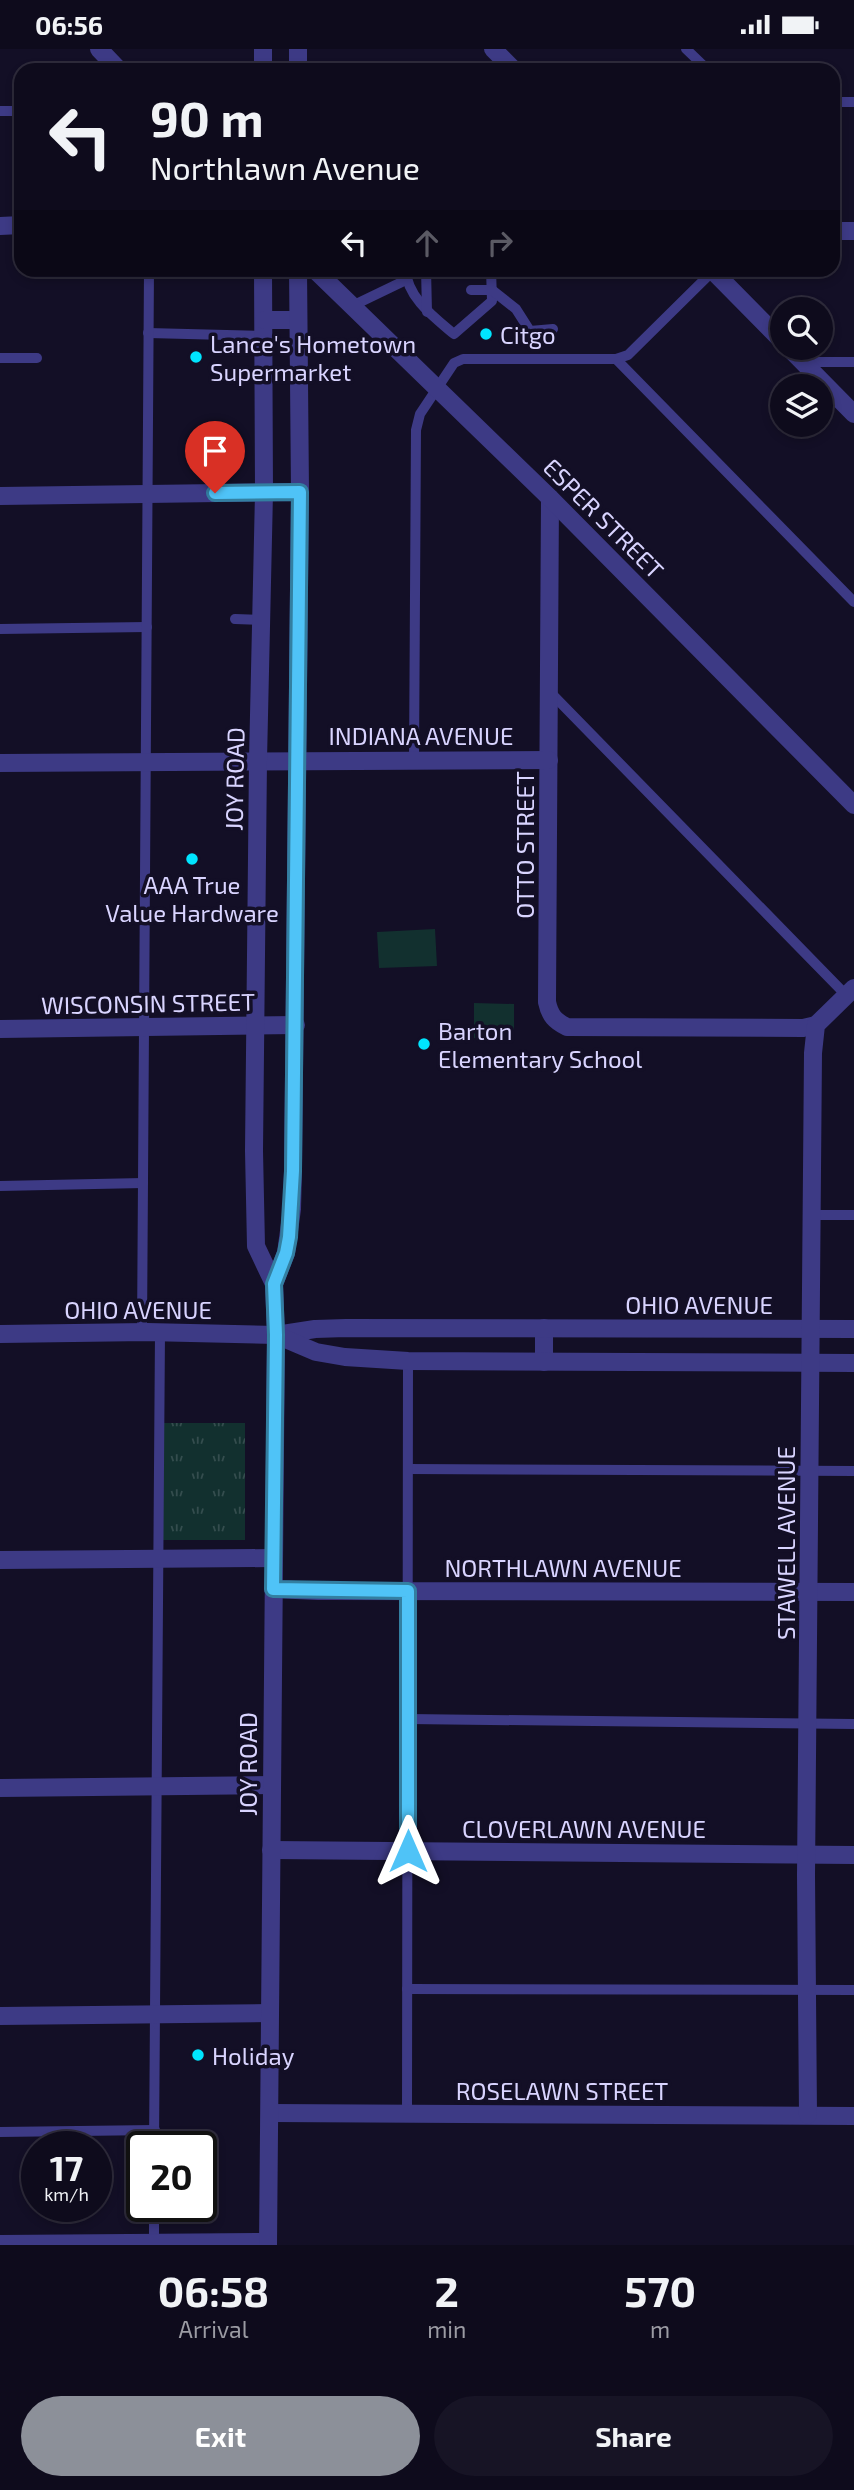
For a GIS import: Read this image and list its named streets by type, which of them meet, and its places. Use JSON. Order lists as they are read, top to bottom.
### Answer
{
  "streets": {
    "street": [
      "ESPER STREET",
      "INDIANA AVENUE",
      "JOY ROAD",
      "OTTO STREET",
      "WISCONSIN STREET",
      "OHIO AVENUE",
      "STAWELL AVENUE",
      "NORTHLAWN AVENUE",
      "CLOVERLAWN AVENUE",
      "ROSELAWN STREET"
    ]
  },
  "crossings": [
    ["ESPER STREET", "OTTO STREET"],
    ["INDIANA AVENUE", "JOY ROAD"],
    ["INDIANA AVENUE", "OTTO STREET"],
    ["JOY ROAD", "WISCONSIN STREET"],
    ["JOY ROAD", "OHIO AVENUE"],
    ["JOY ROAD", "NORTHLAWN AVENUE"],
    ["JOY ROAD", "CLOVERLAWN AVENUE"],
    ["JOY ROAD", "ROSELAWN STREET"],
    ["OTTO STREET", "STAWELL AVENUE"],
    ["OHIO AVENUE", "STAWELL AVENUE"],
    ["STAWELL AVENUE", "NORTHLAWN AVENUE"],
    ["STAWELL AVENUE", "CLOVERLAWN AVENUE"],
    ["STAWELL AVENUE", "ROSELAWN STREET"]
  ],
  "places": [
    "Citgo",
    "Lance's Hometown Supermarket",
    "AAA True Value Hardware",
    "Barton Elementary School",
    "Holiday"
  ],
  "page": {
    "status": "06:56",
    "turn": ["90 m", "Northlawn Avenue"],
    "speed": "17 km/h",
    "limit": "20",
    "eta": [
      "06:58",
      "Arrival",
      "2",
      "min",
      "570",
      "m"
    ],
    "buttons": ["Exit", "Share"]
  }
}
